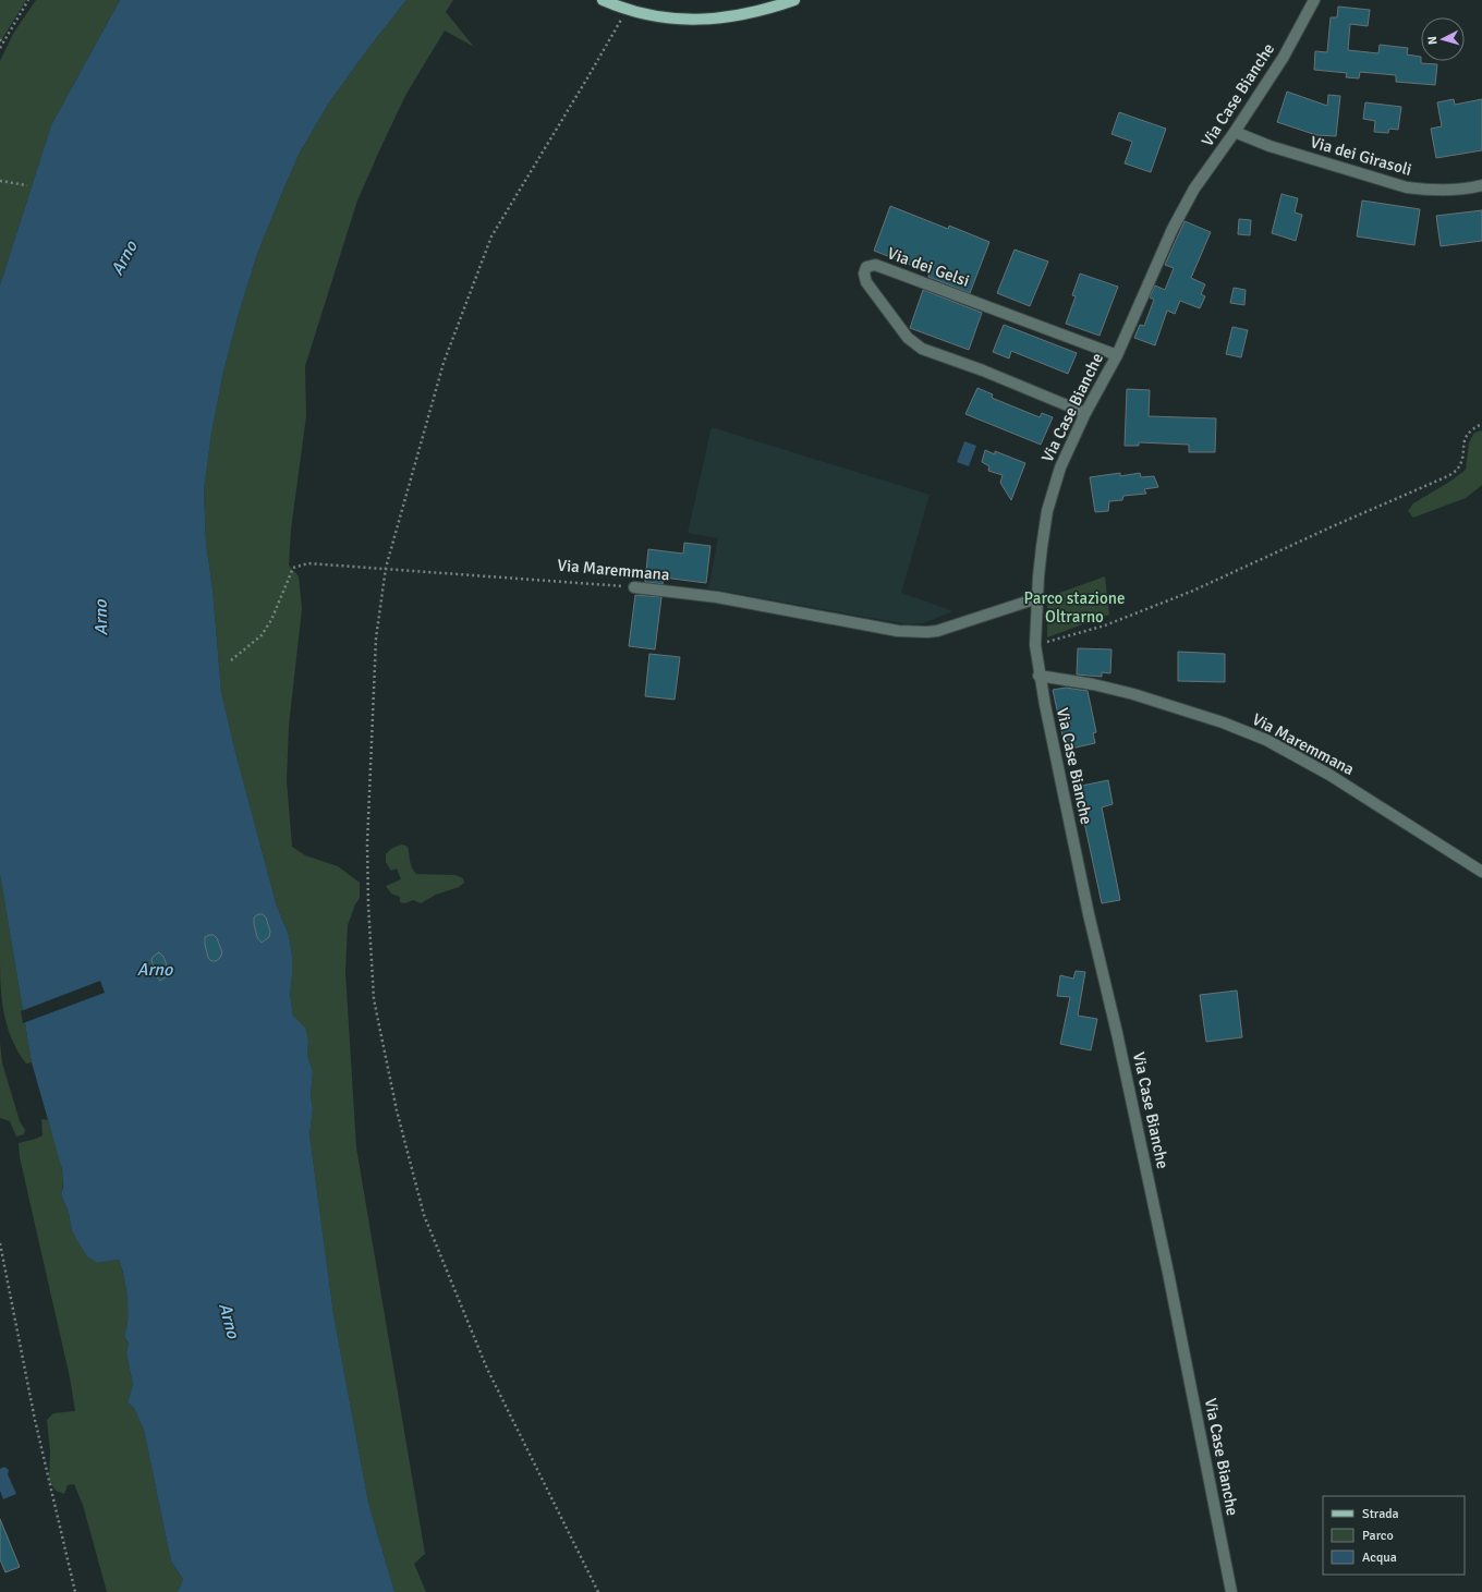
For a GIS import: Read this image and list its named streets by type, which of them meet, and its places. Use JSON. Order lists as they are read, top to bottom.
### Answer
{
  "streets": {
    "street": [
      "Via Case Bianche",
      "Via dei Girasoli",
      "Via dei Gelsi",
      "Via Maremmana"
    ]
  },
  "crossings": [
    ["Via Case Bianche", "Via dei Girasoli"],
    ["Via Case Bianche", "Via dei Gelsi"],
    ["Via Case Bianche", "Via Maremmana"]
  ],
  "water": ["Arno"],
  "parks": ["Parco stazione Oltrarno"],
  "legend": ["Strada", "Parco", "Acqua"],
  "north": "left"
}
